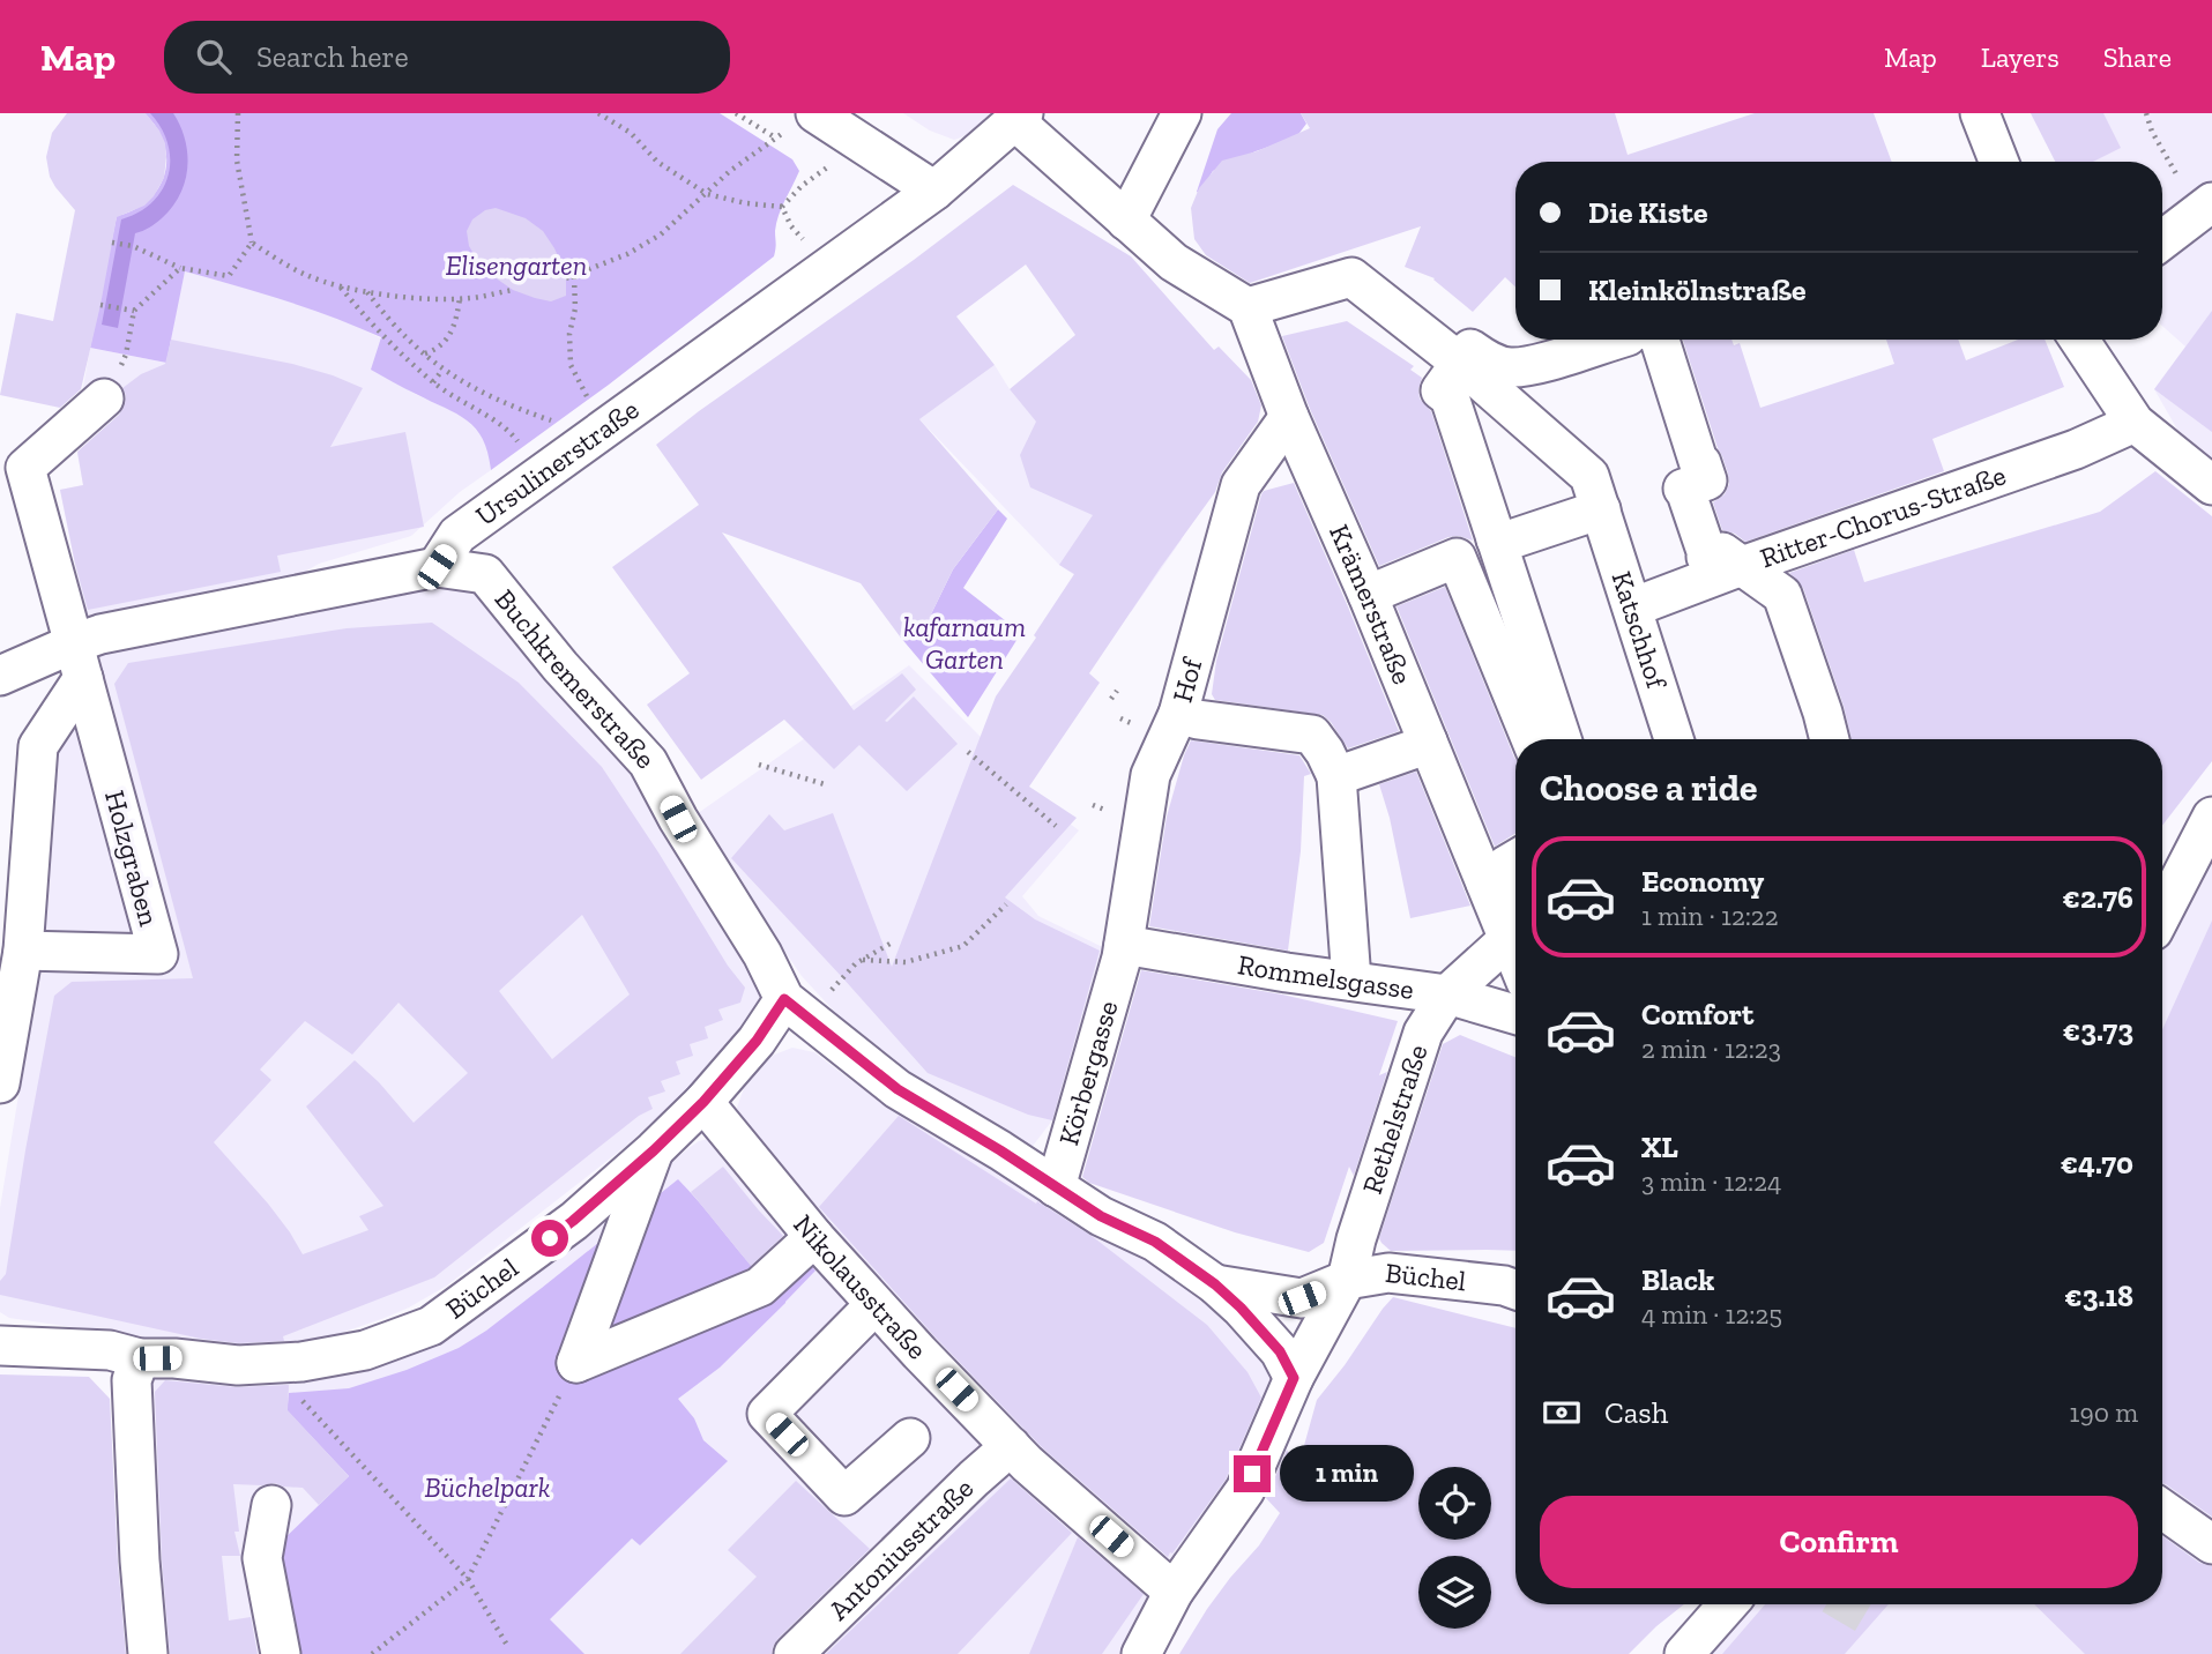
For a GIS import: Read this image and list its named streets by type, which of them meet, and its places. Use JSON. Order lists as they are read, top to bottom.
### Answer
{
  "streets": {
    "street": [
      "Ursulinerstraße",
      "Ritter-Chorus-Straße",
      "Krämerstraße",
      "Katschhof",
      "Buchkremerstraße",
      "Hof",
      "Holzgraben",
      "Rommelsgasse",
      "Körbergasse",
      "Rethelstraße",
      "Büchel",
      "Nikolausstraße",
      "Antoniusstraße"
    ]
  },
  "crossings": [
    ["Ursulinerstraße", "Buchkremerstraße"],
    ["Ritter-Chorus-Straße", "Katschhof"],
    ["Krämerstraße", "Katschhof"],
    ["Krämerstraße", "Hof"],
    ["Krämerstraße", "Rethelstraße"],
    ["Buchkremerstraße", "Büchel"],
    ["Hof", "Rommelsgasse"],
    ["Hof", "Körbergasse"],
    ["Rommelsgasse", "Körbergasse"],
    ["Rommelsgasse", "Rethelstraße"],
    ["Körbergasse", "Büchel"],
    ["Rethelstraße", "Büchel"],
    ["Büchel", "Nikolausstraße"],
    ["Nikolausstraße", "Antoniusstraße"]
  ],
  "parks": ["Elisengarten", "kafarnaum Garten", "Büchelpark"],
  "page": {
    "header": "Map",
    "search": "Search here",
    "nav": ["Map", "Layers", "Share"],
    "banner": ["Die Kiste", "Kleinkölnstraße"],
    "heading": "Choose a ride",
    "list": [
      {
        "name": "Economy",
        "note": "1 min · 12:22",
        "value": "€2.76"
      },
      {
        "name": "Comfort",
        "note": "2 min · 12:23",
        "value": "€3.73"
      },
      {
        "name": "XL",
        "note": "3 min · 12:24",
        "value": "€4.70"
      },
      {
        "name": "Black",
        "note": "4 min · 12:25",
        "value": "€3.18"
      }
    ],
    "pay": ["Cash", "190 m"],
    "bubble": "1 min",
    "buttons": "Confirm"
  }
}
